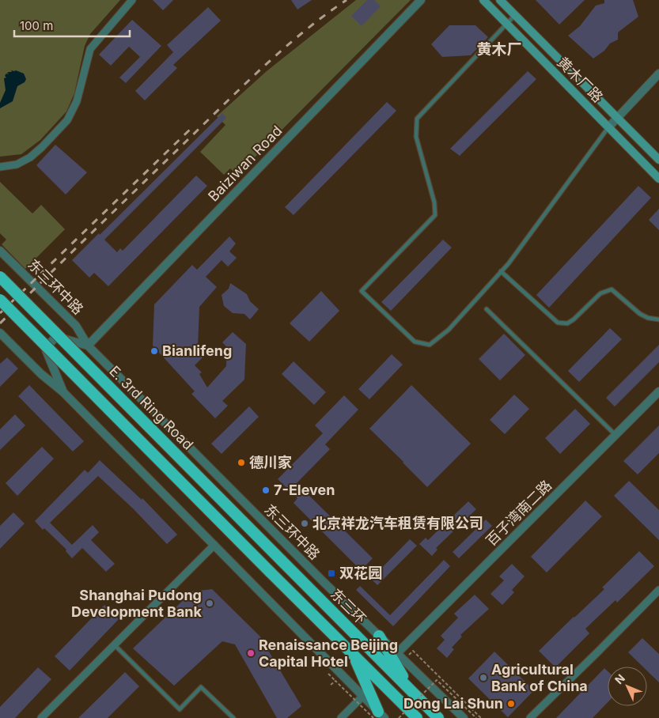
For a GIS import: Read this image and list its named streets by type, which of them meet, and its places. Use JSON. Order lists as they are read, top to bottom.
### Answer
{
  "streets": {
    "highway": ["E. 3rd Ring Road", "东三环"],
    "main road": ["黄木厂路"],
    "street": ["Baiziwan Road", "东三环中路", "百子湾南二路"]
  },
  "crossings": [
    ["Baiziwan Road", "东三环中路"],
    ["东三环中路", "百子湾南二路"],
    ["E. 3rd Ring Road", "东三环"]
  ],
  "districts": ["黄木厂"],
  "places": {
    "other": [
      "Bianlifeng",
      "德川家",
      "7-Eleven",
      "北京祥龙汽车租赁有限公司",
      "Shanghai Pudong Development Bank",
      "Renaissance Beijing Capital Hotel",
      "Agricultural Bank of China",
      "Dong Lai Shun"
    ],
    "transit": ["双花园"]
  },
  "scale_bar": "100 m",
  "north": "top left"
}
